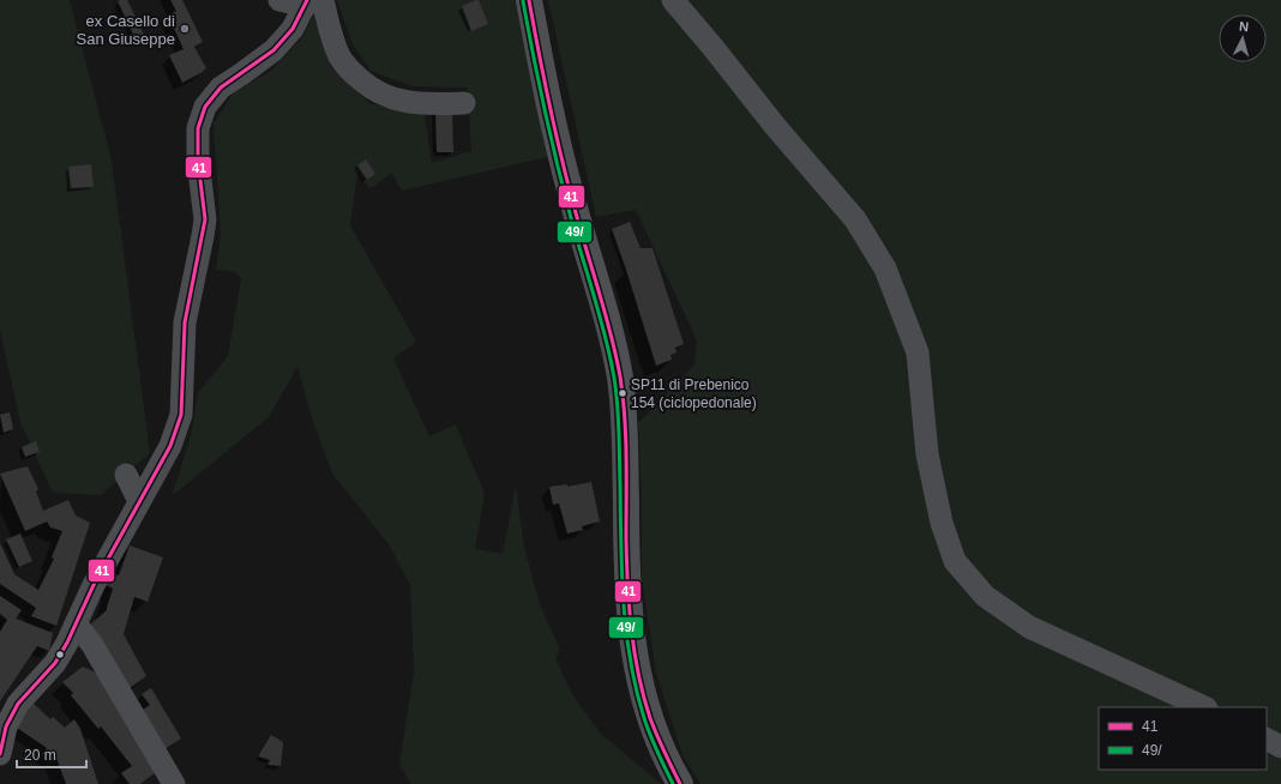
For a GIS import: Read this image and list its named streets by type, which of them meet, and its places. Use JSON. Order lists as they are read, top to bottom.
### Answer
{
  "places": ["ex Casello di San Giuseppe", "SP11 di Prebenico 154 (ciclopedonale)"],
  "lines": ["transit line 41", "transit line 49/"],
  "legend": ["41", "49/"],
  "scale_bar": "20 m",
  "north": "top"
}
